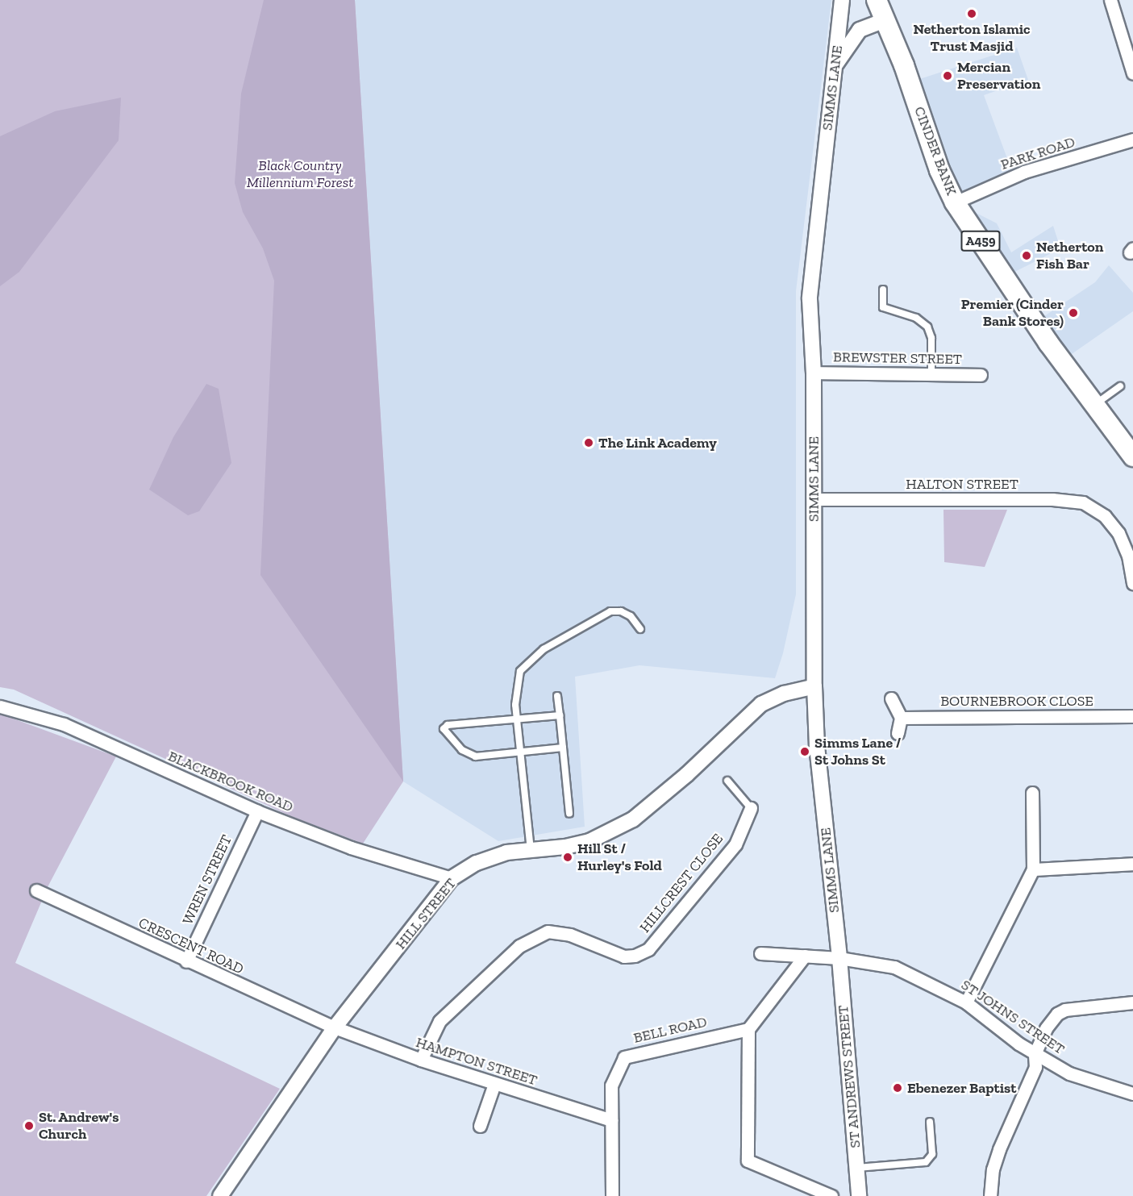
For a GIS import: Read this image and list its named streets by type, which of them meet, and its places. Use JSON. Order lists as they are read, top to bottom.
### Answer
{
  "streets": {
    "main road": ["CINDER BANK", "A459"],
    "street": [
      "SIMMS LANE",
      "PARK ROAD",
      "BREWSTER STREET",
      "HALTON STREET",
      "BOURNEBROOK CLOSE",
      "BLACKBROOK ROAD",
      "WREN STREET",
      "HILLCREST CLOSE",
      "HILL STREET",
      "CRESCENT ROAD",
      "ST JOHNS STREET",
      "BELL ROAD",
      "HAMPTON STREET",
      "ST ANDREWS STREET"
    ]
  },
  "crossings": [
    ["SIMMS LANE", "BREWSTER STREET"],
    ["SIMMS LANE", "HALTON STREET"],
    ["SIMMS LANE", "HILL STREET"],
    ["SIMMS LANE", "ST JOHNS STREET"],
    ["SIMMS LANE", "ST ANDREWS STREET"],
    ["CINDER BANK", "PARK ROAD"],
    ["BLACKBROOK ROAD", "WREN STREET"],
    ["BLACKBROOK ROAD", "HILL STREET"],
    ["WREN STREET", "CRESCENT ROAD"],
    ["HILLCREST CLOSE", "HAMPTON STREET"],
    ["HILL STREET", "CRESCENT ROAD"],
    ["HILL STREET", "HAMPTON STREET"],
    ["CRESCENT ROAD", "HAMPTON STREET"],
    ["ST JOHNS STREET", "ST ANDREWS STREET"],
    ["BELL ROAD", "HAMPTON STREET"]
  ],
  "parks": ["Black Country Millennium Forest"],
  "places": [
    "Netherton Islamic Trust Masjid",
    "Mercian Preservation",
    "Netherton Fish Bar",
    "Premier (Cinder Bank Stores)",
    "The Link Academy",
    "Simms Lane / St Johns St",
    "Hill St / Hurley's Fold",
    "Ebenezer Baptist",
    "St. Andrew's Church"
  ]
}
